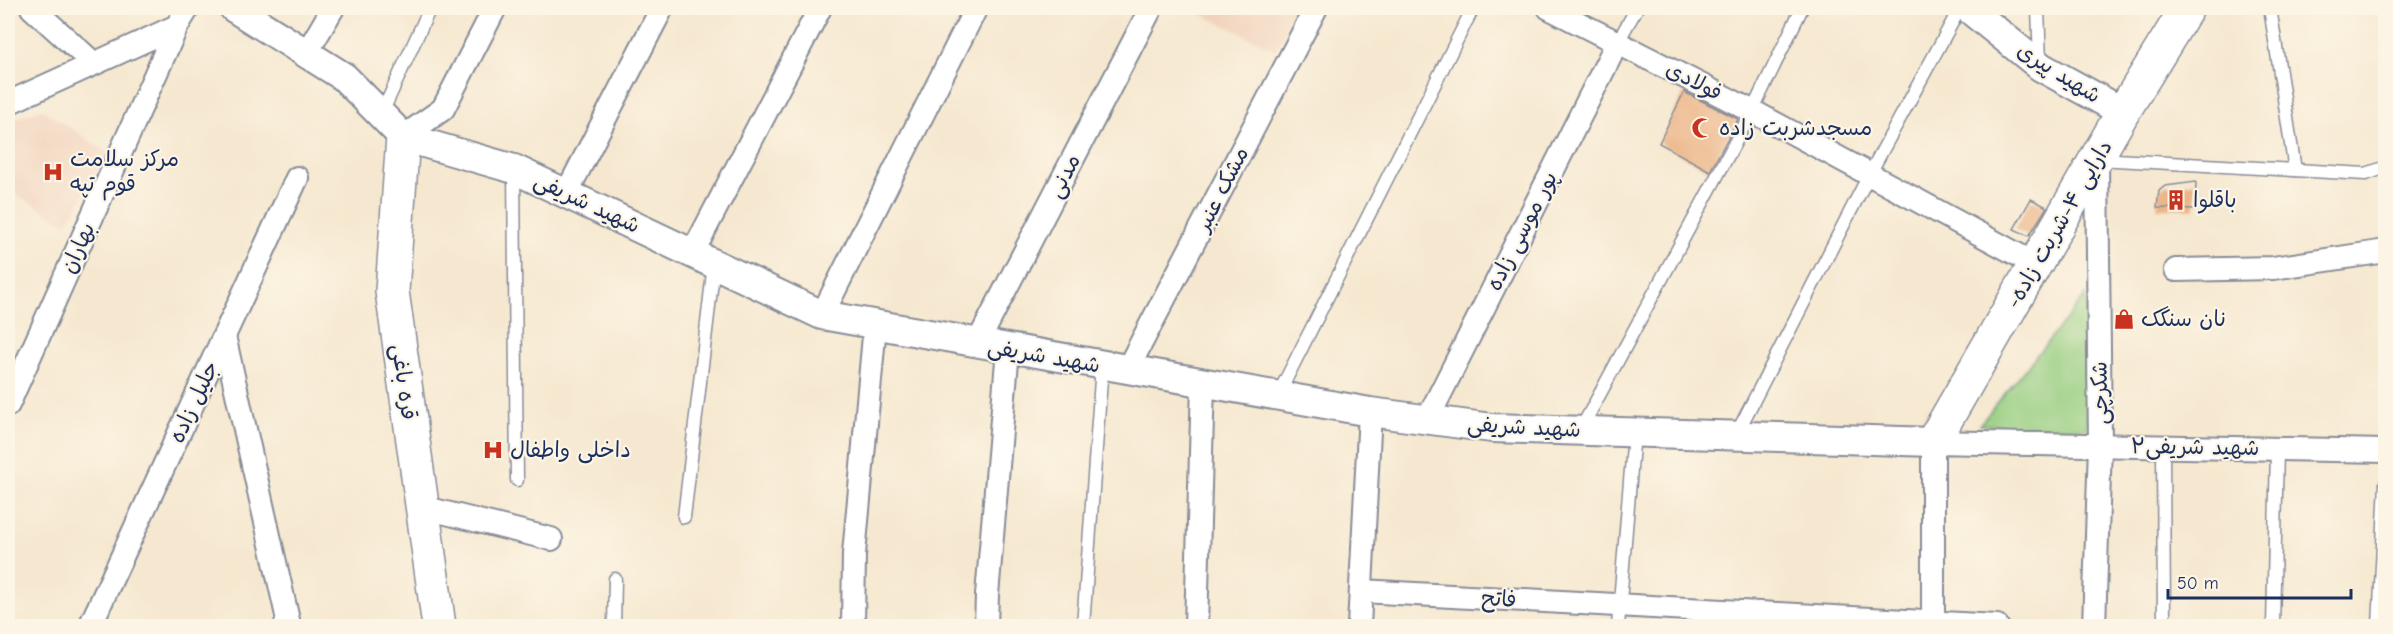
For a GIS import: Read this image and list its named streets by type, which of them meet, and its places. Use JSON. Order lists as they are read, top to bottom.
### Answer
{
  "streets": {
    "main road": ["-دارایی ۴-شربت زاده", "قره باغی"],
    "street": [
      "شهید پیری",
      "فولادی",
      "مدنی",
      "مشک عنبر",
      "شهید شریفى",
      "پور موسی زاده",
      "بهاران",
      "شکرچی",
      "جلیل زاده",
      "شهید شریفی۲",
      "فاتح"
    ]
  },
  "crossings": [
    ["شهید پیری", "-دارایی ۴-شربت زاده"],
    ["فولادی", "-دارایی ۴-شربت زاده"],
    ["فولادی", "پور موسی زاده"],
    ["مدنی", "شهید شریفى"],
    ["مشک عنبر", "شهید شریفى"],
    ["شهید شریفى", "-دارایی ۴-شربت زاده"],
    ["شهید شریفى", "پور موسی زاده"],
    ["شهید شریفى", "قره باغی"],
    ["شهید شریفى", "شهید شریفی۲"],
    ["-دارایی ۴-شربت زاده", "شکرچی"],
    ["-دارایی ۴-شربت زاده", "شهید شریفی۲"],
    ["شکرچی", "شهید شریفی۲"]
  ],
  "places": {
    "mosque": ["مسجدشربت زاده"],
    "hospital": ["مرکز سلامت قوم تپه", "داخلی واطفال"],
    "building": ["باقلوا"],
    "shop": ["نان سنگک"]
  },
  "scale_bar": "50 m"
}
